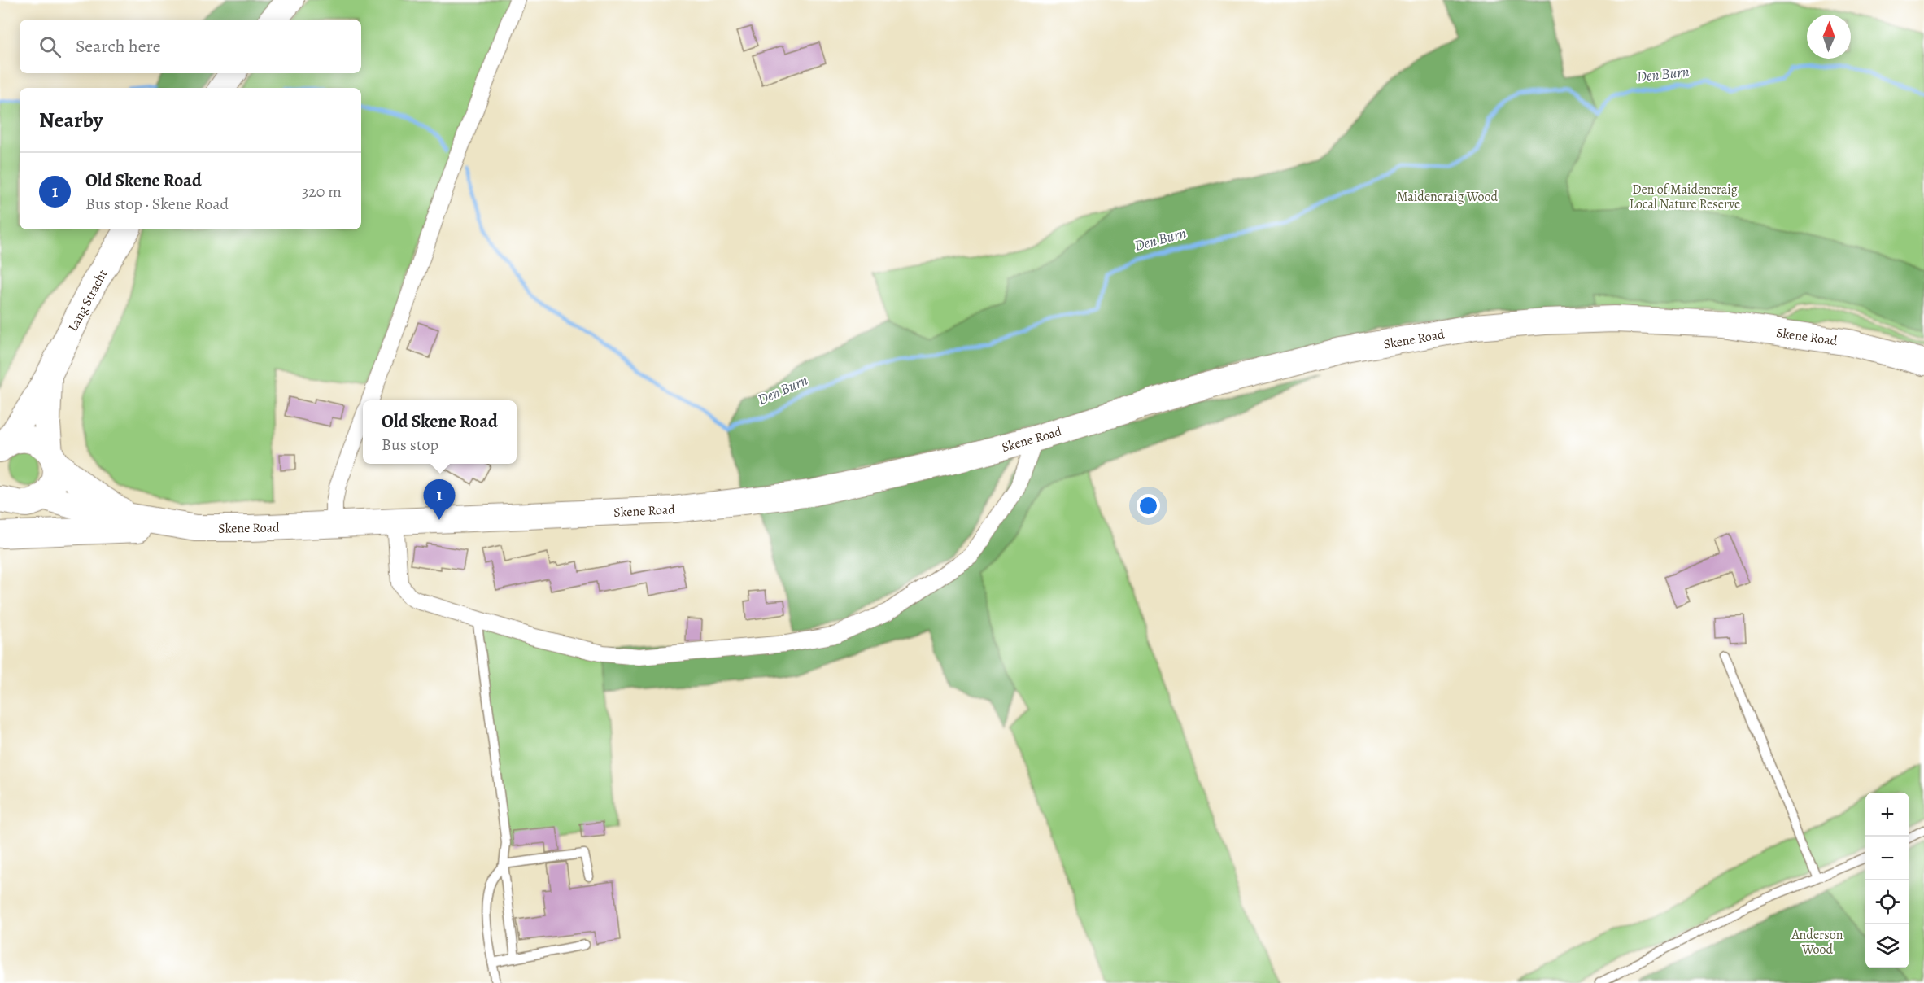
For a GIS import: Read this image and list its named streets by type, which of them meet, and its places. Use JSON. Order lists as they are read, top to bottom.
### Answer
{
  "streets": {
    "main road": ["Lang Stracht", "Skene Road"]
  },
  "crossings": [
    ["Lang Stracht", "Skene Road"]
  ],
  "water": ["Den Burn"],
  "parks": ["Den of Maidencraig Local Nature Reserve", "Maidencraig Wood", "Anderson Wood"],
  "north": "top",
  "page": {
    "search": "Search here",
    "heading": "Nearby",
    "list": [
      {
        "mark": "1",
        "name": "Old Skene Road",
        "note": "Bus stop · Skene Road",
        "value": "320 m"
      }
    ],
    "popup": ["Old Skene Road", "Bus stop"],
    "pins": "1",
    "map_buttons": ["+", "−"]
  }
}
